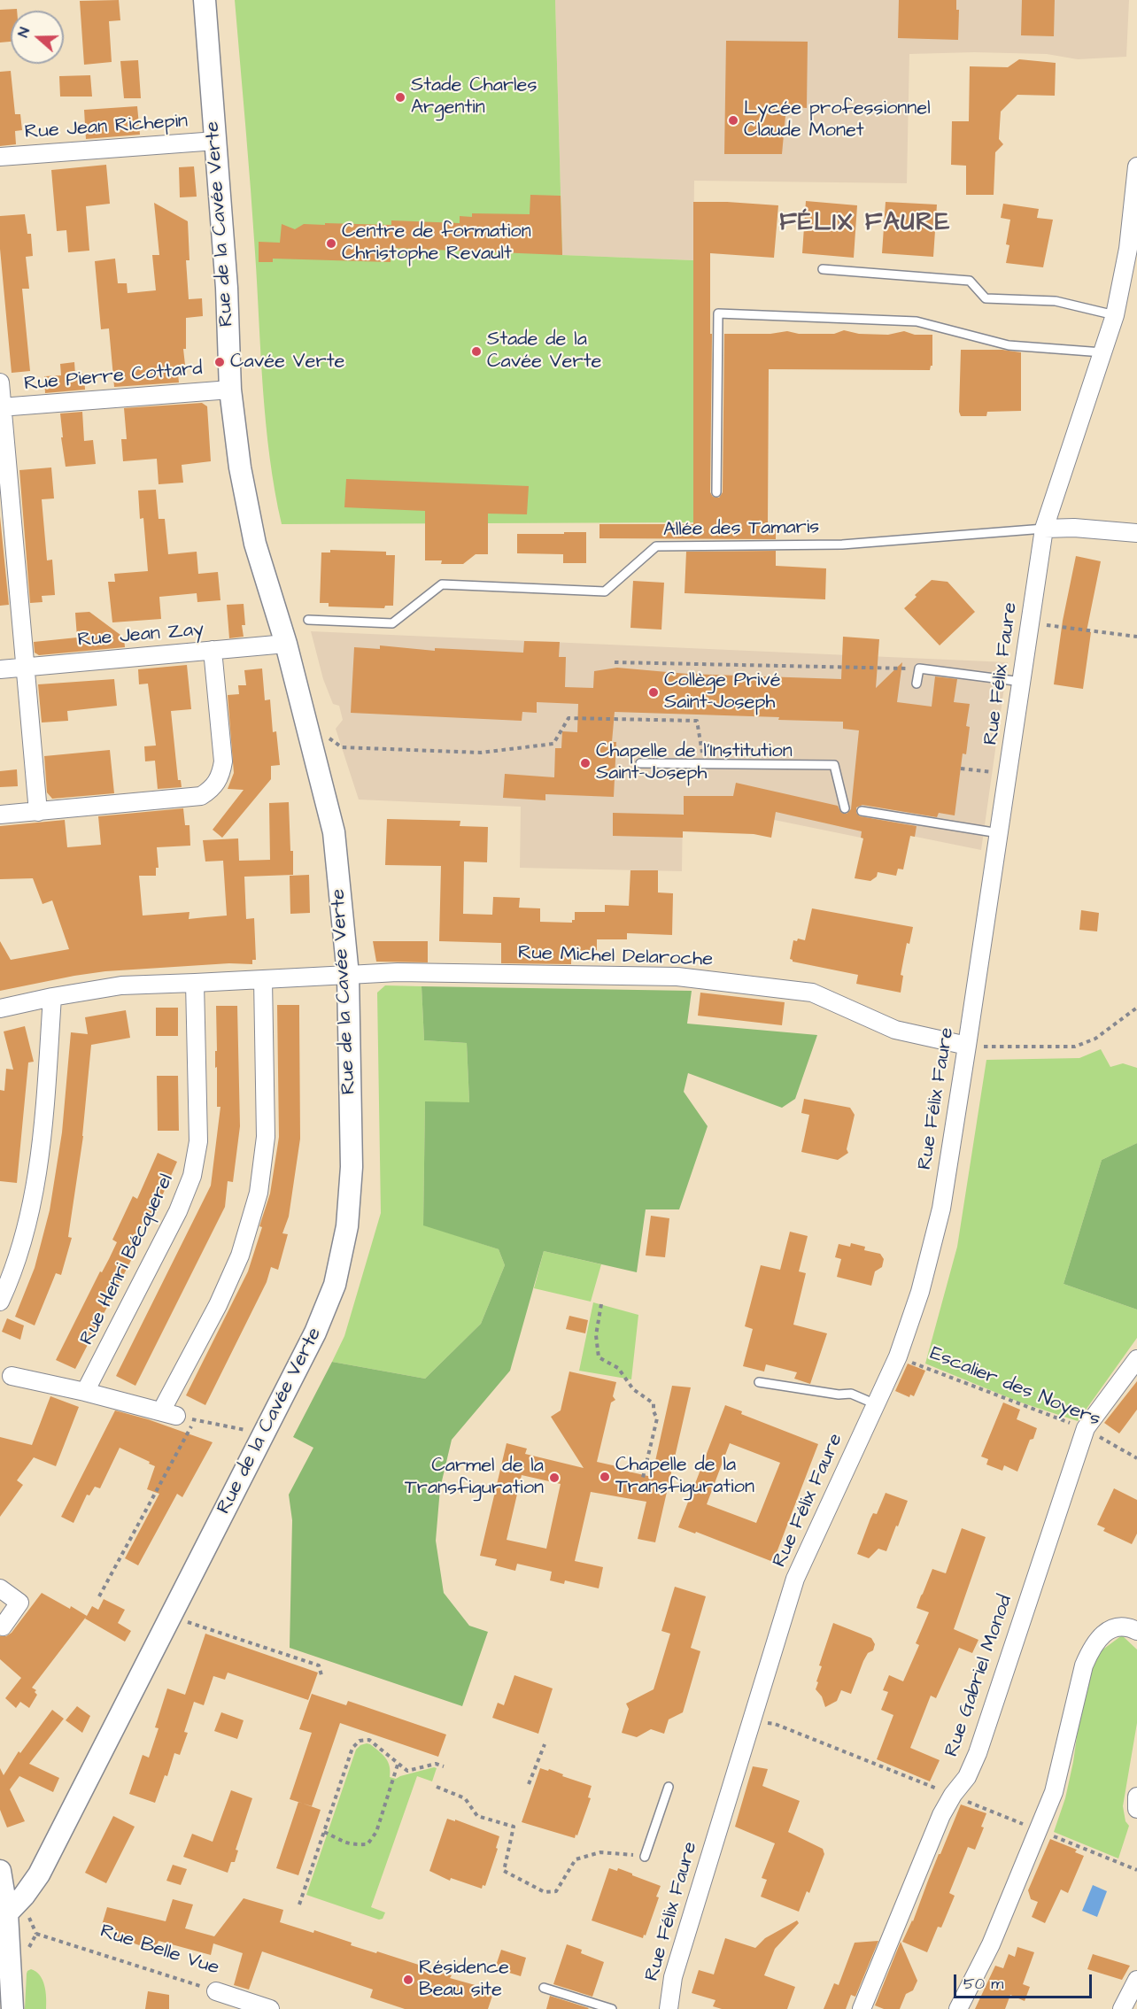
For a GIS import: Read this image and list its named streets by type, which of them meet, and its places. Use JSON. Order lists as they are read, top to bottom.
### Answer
{
  "streets": {
    "street": [
      "Rue Jean Richepin",
      "Rue de la Cavée Verte",
      "Rue Pierre Cottard",
      "Rue Jean Zay",
      "Rue Félix Faure",
      "Rue Michel Delaroche",
      "Rue Henri Bécquerel",
      "Rue Gabriel Monod",
      "Rue Belle Vue"
    ],
    "lane": ["Allée des Tamaris"],
    "path": ["Escalier des Noyers"]
  },
  "crossings": [
    ["Rue Jean Richepin", "Rue de la Cavée Verte"],
    ["Rue de la Cavée Verte", "Rue Pierre Cottard"],
    ["Rue de la Cavée Verte", "Rue Jean Zay"],
    ["Rue de la Cavée Verte", "Rue Michel Delaroche"],
    ["Allée des Tamaris", "Rue Félix Faure"],
    ["Rue Félix Faure", "Rue Michel Delaroche"],
    ["Rue Michel Delaroche", "Rue Henri Bécquerel"],
    ["Escalier des Noyers", "Rue Gabriel Monod"]
  ],
  "districts": ["FÉLIX FAURE"],
  "places": [
    "Stade Charles Argentin",
    "Lycée professionnel Claude Monet",
    "Centre de formation Christophe Revault",
    "Stade de la Cavée Verte",
    "Cavée Verte",
    "Collège Privé Saint-Joseph",
    "Chapelle de l'Institution Saint-Joseph",
    "Chapelle de la Transfiguration",
    "Carmel de la Transfiguration",
    "Résidence Beau site"
  ],
  "scale_bar": "50 m",
  "north": "left"
}
